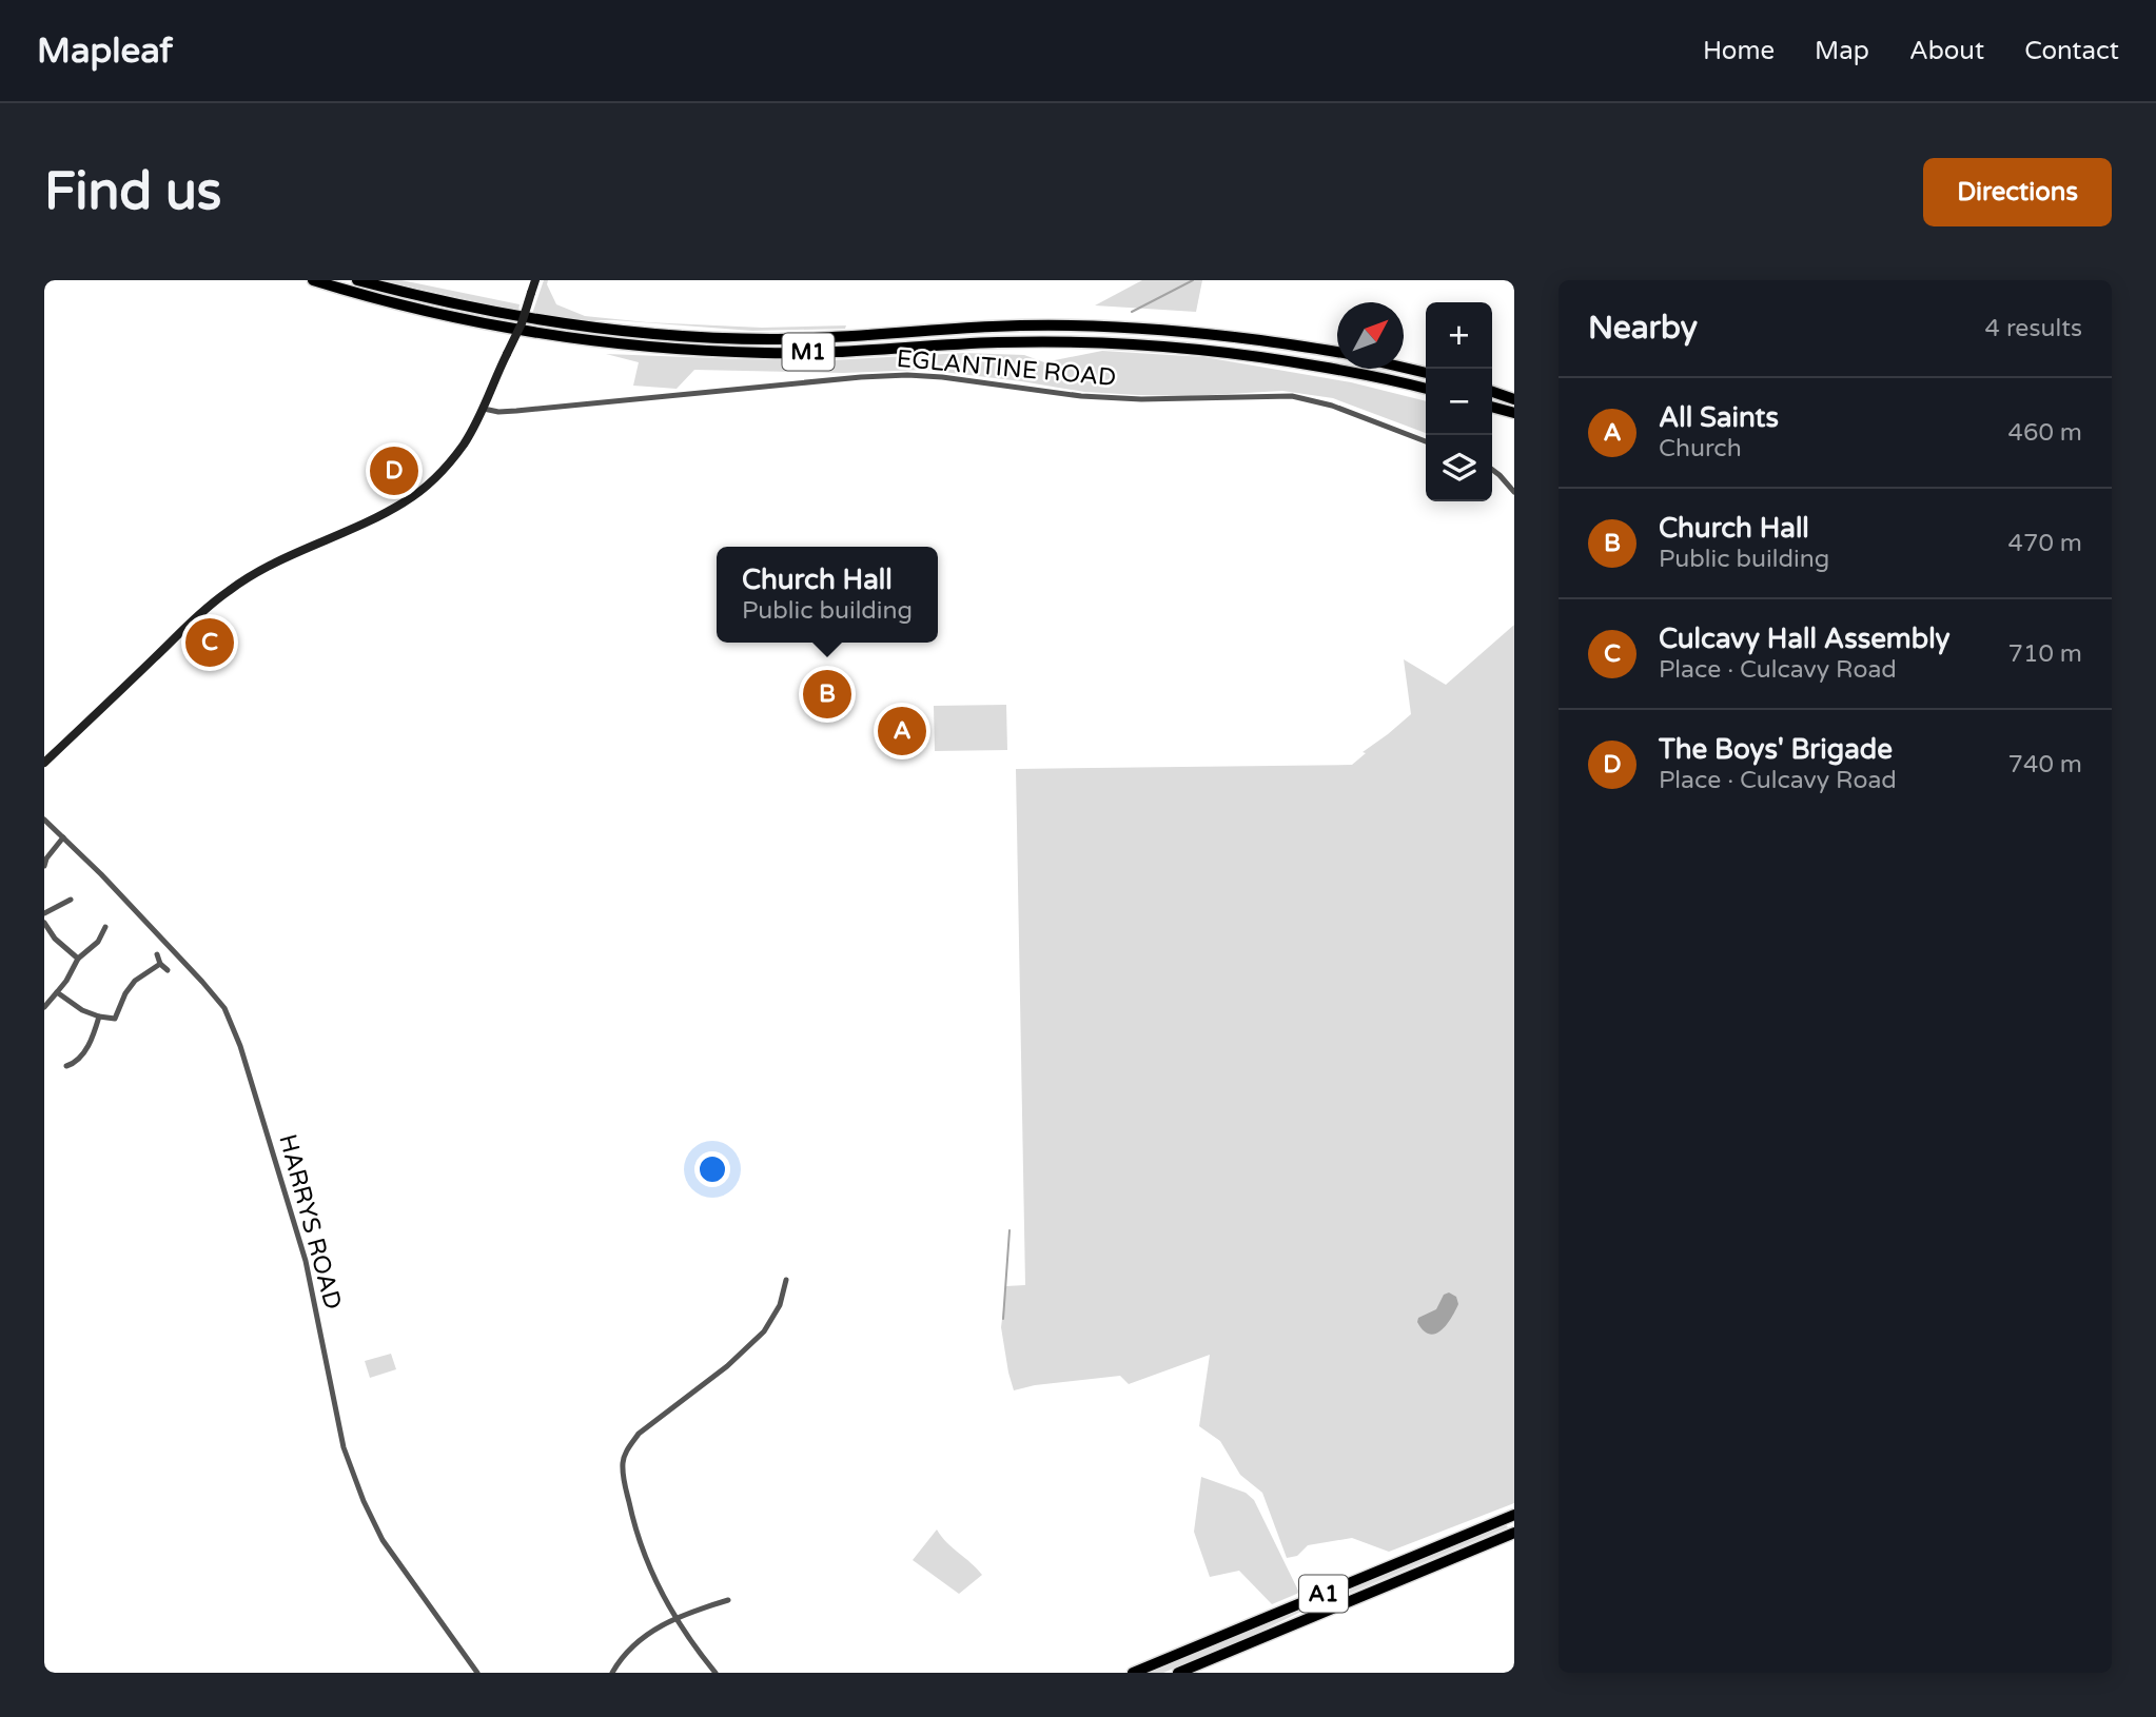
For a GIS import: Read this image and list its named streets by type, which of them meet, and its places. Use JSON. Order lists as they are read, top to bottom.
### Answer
{
  "streets": {
    "highway": ["M1", "A1"],
    "street": ["EGLANTINE ROAD", "HARRYS ROAD"]
  },
  "north": "top right",
  "page": {
    "header": "Mapleaf",
    "nav": [
      "Home",
      "Map",
      "About",
      "Contact"
    ],
    "buttons": "Directions",
    "title": "Find us",
    "heading": ["Nearby", "4 results"],
    "map_buttons": ["+", "−"],
    "list": [
      {
        "mark": "A",
        "name": "All Saints",
        "note": "Church",
        "value": "460 m"
      },
      {
        "mark": "B",
        "name": "Church Hall",
        "note": "Public building",
        "value": "470 m"
      },
      {
        "mark": "C",
        "name": "Culcavy Hall Assembly",
        "note": "Place · Culcavy Road",
        "value": "710 m"
      },
      {
        "mark": "D",
        "name": "The Boys' Brigade",
        "note": "Place · Culcavy Road",
        "value": "740 m"
      }
    ],
    "pins": [
      "D",
      "C",
      "B",
      "A"
    ],
    "popup": ["Church Hall", "Public building"]
  }
}
